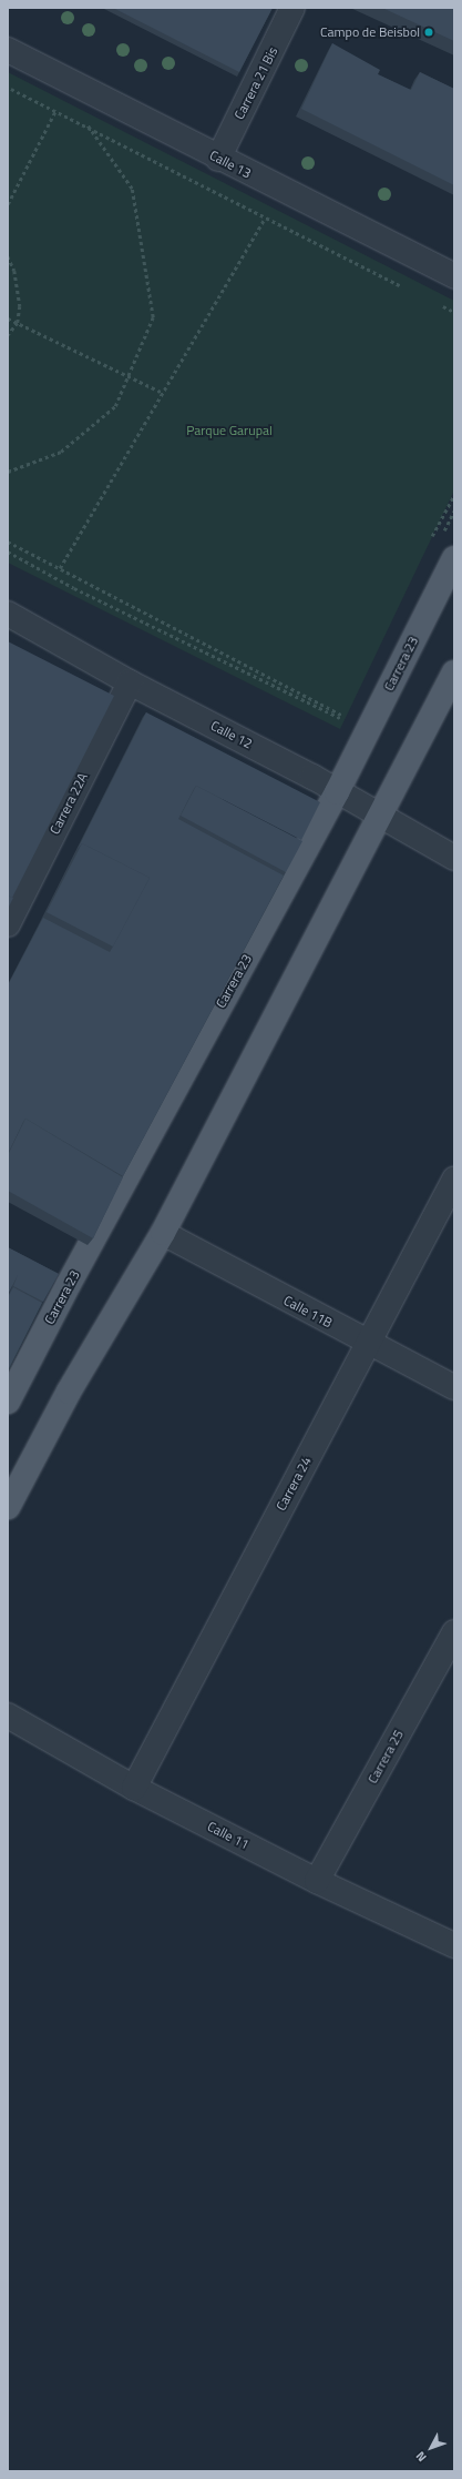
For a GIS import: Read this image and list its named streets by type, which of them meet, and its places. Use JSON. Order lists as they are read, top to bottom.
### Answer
{
  "streets": {
    "main road": ["Carrera 23"],
    "street": [
      "Carrera 21 Bis",
      "Calle 13",
      "Calle 12",
      "Carrera 22A",
      "Calle 11B",
      "Carrera 24",
      "Carrera 25",
      "Calle 11"
    ]
  },
  "crossings": [
    ["Carrera 21 Bis", "Calle 13"],
    ["Carrera 23", "Calle 12"],
    ["Calle 12", "Carrera 22A"],
    ["Calle 11B", "Carrera 24"],
    ["Carrera 24", "Calle 11"],
    ["Carrera 25", "Calle 11"]
  ],
  "parks": ["Parque Garupal"],
  "places": ["Campo de Beisbol"],
  "north": "bottom left"
}
